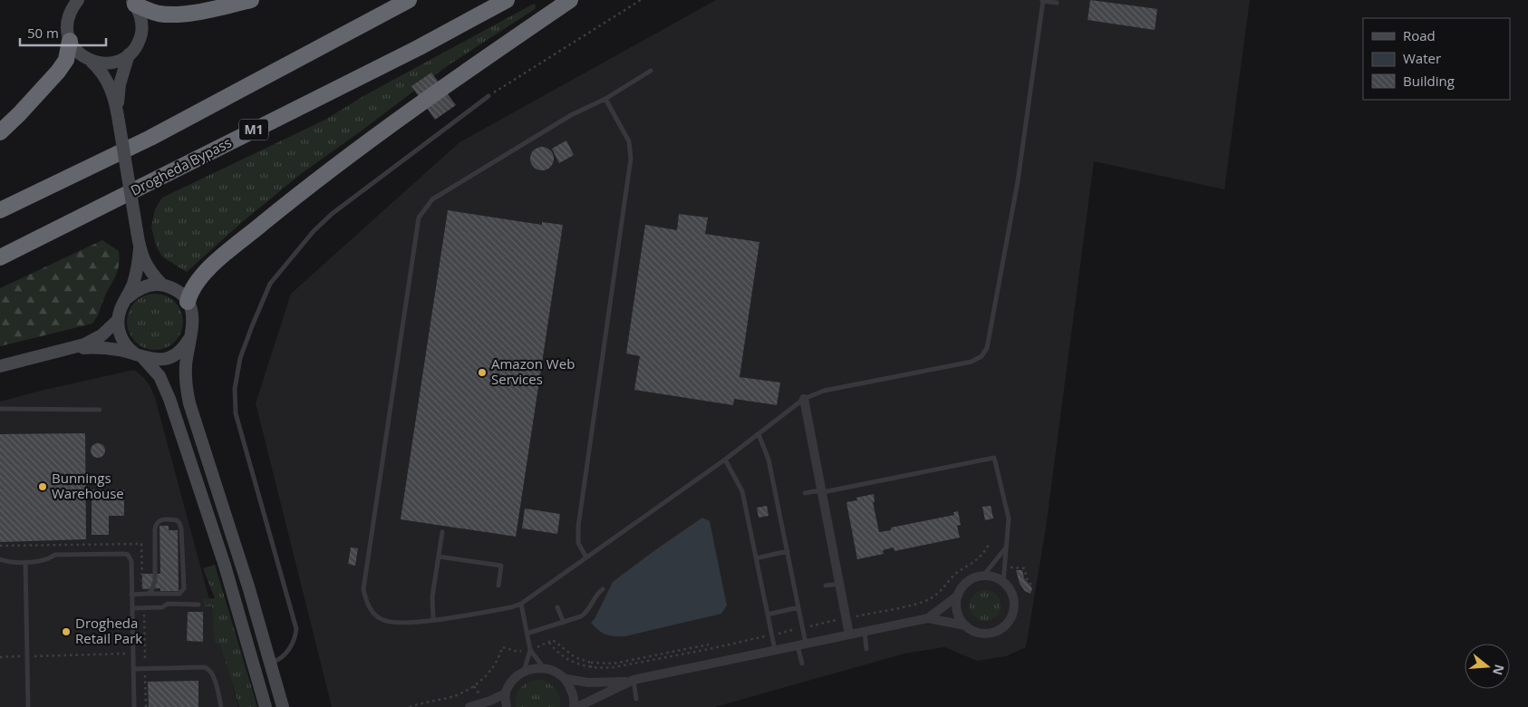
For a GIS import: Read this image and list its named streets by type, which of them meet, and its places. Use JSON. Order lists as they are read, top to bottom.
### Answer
{
  "streets": {
    "highway": ["M1", "Drogheda Bypass"]
  },
  "places": ["Amazon Web Services", "Bunnings Warehouse", "Drogheda Retail Park"],
  "legend": ["Road", "Water", "Building"],
  "scale_bar": "50 m",
  "north": "right"
}
